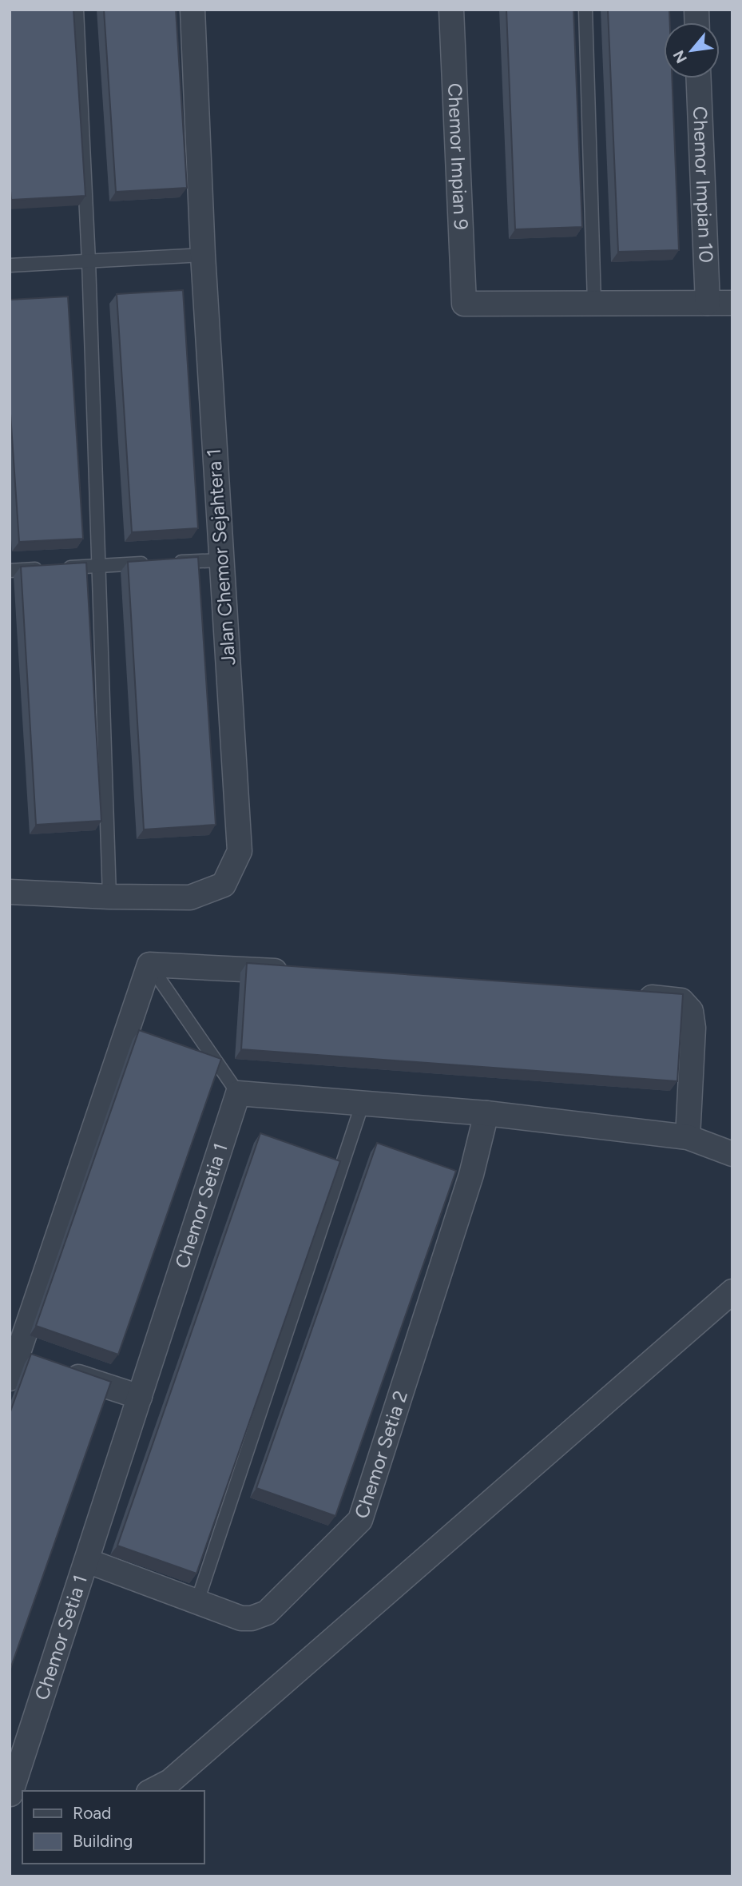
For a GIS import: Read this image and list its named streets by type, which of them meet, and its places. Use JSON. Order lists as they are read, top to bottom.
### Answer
{
  "streets": {
    "street": [
      "Chemor Impian 9",
      "Chemor Impian 10",
      "Jalan Chemor Sejahtera 1",
      "Chemor Setia 1",
      "Chemor Setia 2"
    ]
  },
  "crossings": [
    ["Chemor Setia 1", "Chemor Setia 2"]
  ],
  "legend": ["Road", "Building"],
  "north": "bottom left"
}
